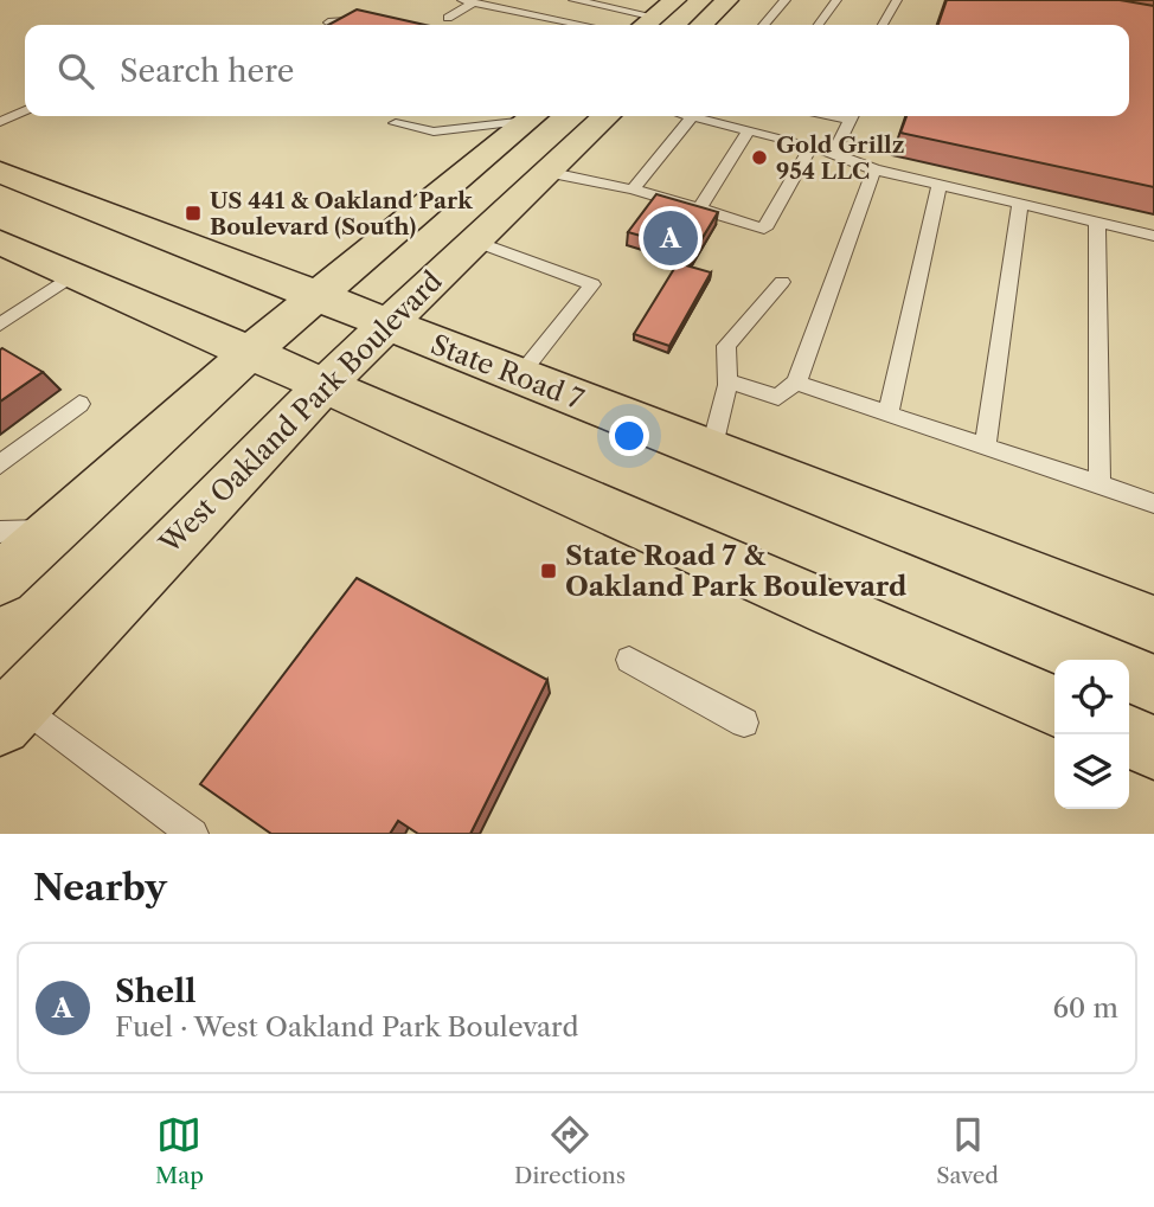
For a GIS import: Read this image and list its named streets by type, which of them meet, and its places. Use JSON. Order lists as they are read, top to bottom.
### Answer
{
  "streets": {
    "main road": ["State Road 7", "West Oakland Park Boulevard"]
  },
  "crossings": [
    ["State Road 7", "West Oakland Park Boulevard"]
  ],
  "places": {
    "other": ["Gold Grillz 954 LLC"],
    "transit": ["US 441 & Oakland Park Boulevard (South)", "State Road 7 & Oakland Park Boulevard"]
  },
  "page": {
    "search": "Search here",
    "pins": "A",
    "heading": "Nearby",
    "list": [
      {
        "mark": "A",
        "name": "Shell",
        "note": "Fuel · West Oakland Park Boulevard",
        "value": "60 m"
      }
    ],
    "nav": ["Map", "Directions", "Saved"]
  }
}
